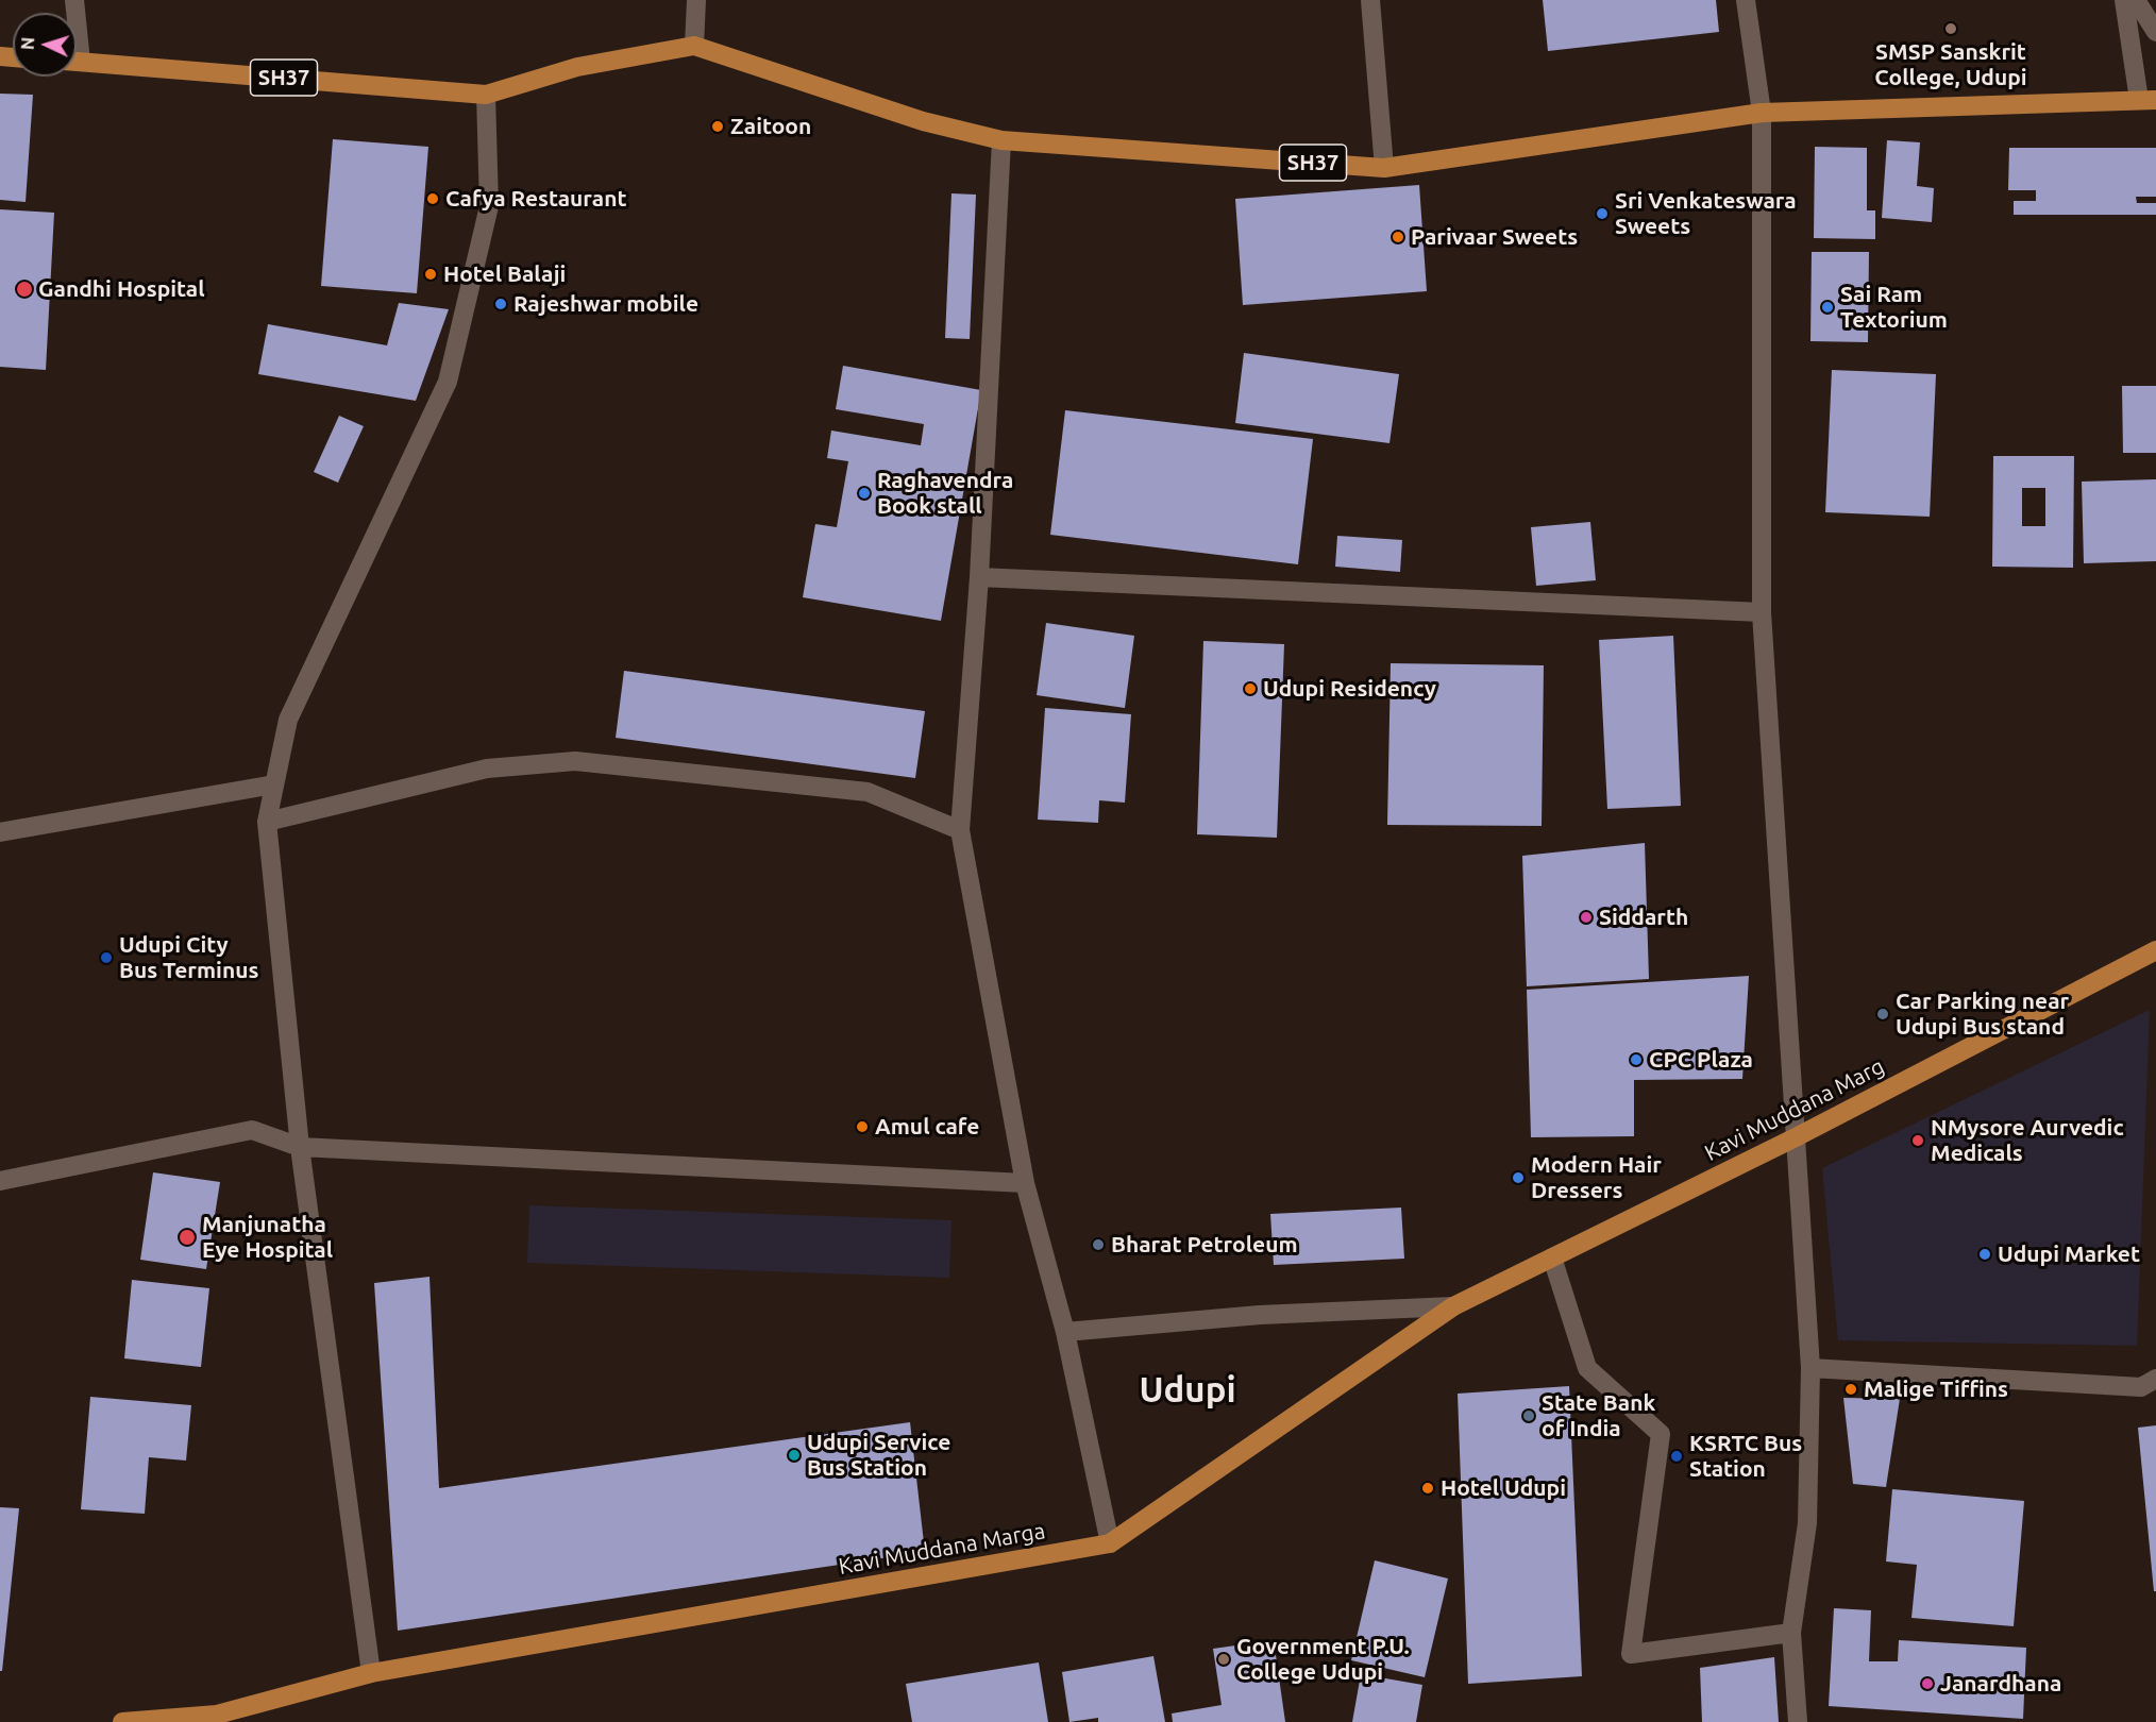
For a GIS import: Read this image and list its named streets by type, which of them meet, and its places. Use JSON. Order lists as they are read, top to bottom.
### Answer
{
  "streets": {
    "main road": ["SH37", "Kavi Muddana Marg", "Kavi Muddana Marga"]
  },
  "crossings": [
    ["Kavi Muddana Marg", "Kavi Muddana Marga"]
  ],
  "districts": ["Udupi"],
  "places": [
    "SMSP Sanskrit College, Udupi",
    "Zaitoon",
    "Cafya Restaurant",
    "Sri Venkateswara Sweets",
    "Parivaar Sweets",
    "Hotel Balaji",
    "Gandhi Hospital",
    "Rajeshwar mobile",
    "Sai Ram Textorium",
    "Raghavendra Book stall",
    "Udupi Residency",
    "Siddarth",
    "Udupi City Bus Terminus",
    "Car Parking near Udupi Bus stand",
    "CPC Plaza",
    "Amul cafe",
    "NMysore Aurvedic Medicals",
    "Modern Hair Dressers",
    "Manjunatha Eye Hospital",
    "Bharat Petroleum",
    "Udupi Market",
    "Malige Tiffins",
    "State Bank of India",
    "Udupi Service Bus Station",
    "KSRTC Bus Station",
    "Hotel Udupi",
    "Government P.U. College Udupi",
    "Janardhana"
  ],
  "north": "left"
}
